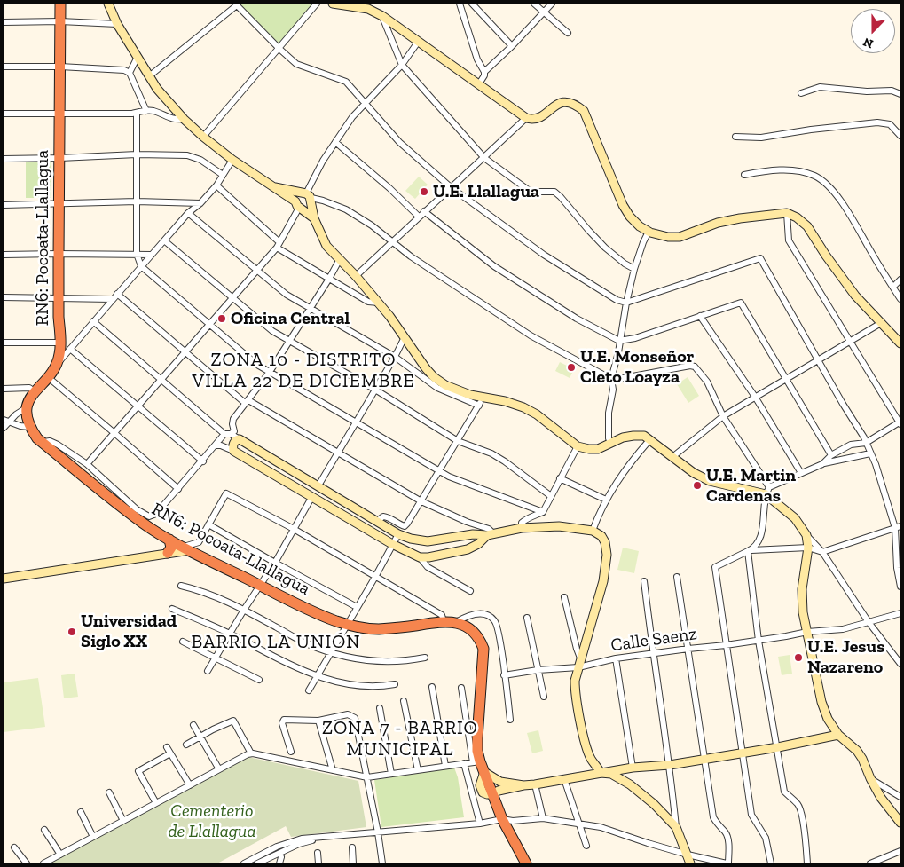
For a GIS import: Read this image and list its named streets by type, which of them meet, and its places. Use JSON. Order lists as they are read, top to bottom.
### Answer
{
  "streets": {
    "highway": ["RN6: Pocoata-Llallagua"],
    "street": ["Calle Saenz"]
  },
  "districts": ["ZONA 10 - DISTRITO VILLA 22 DE DICIEMBRE", "BARRIO LA UNIÓN", "ZONA 7 - BARRIO MUNICIPAL"],
  "parks": ["Cementerio de Llallagua"],
  "places": [
    "U.E. Llallagua",
    "Oficina Central",
    "U.E. Monseñor Cleto Loayza",
    "U.E. Martin Cardenas",
    "Universidad Siglo XX",
    "U.E. Jesus Nazareno"
  ],
  "north": "bottom"
}
